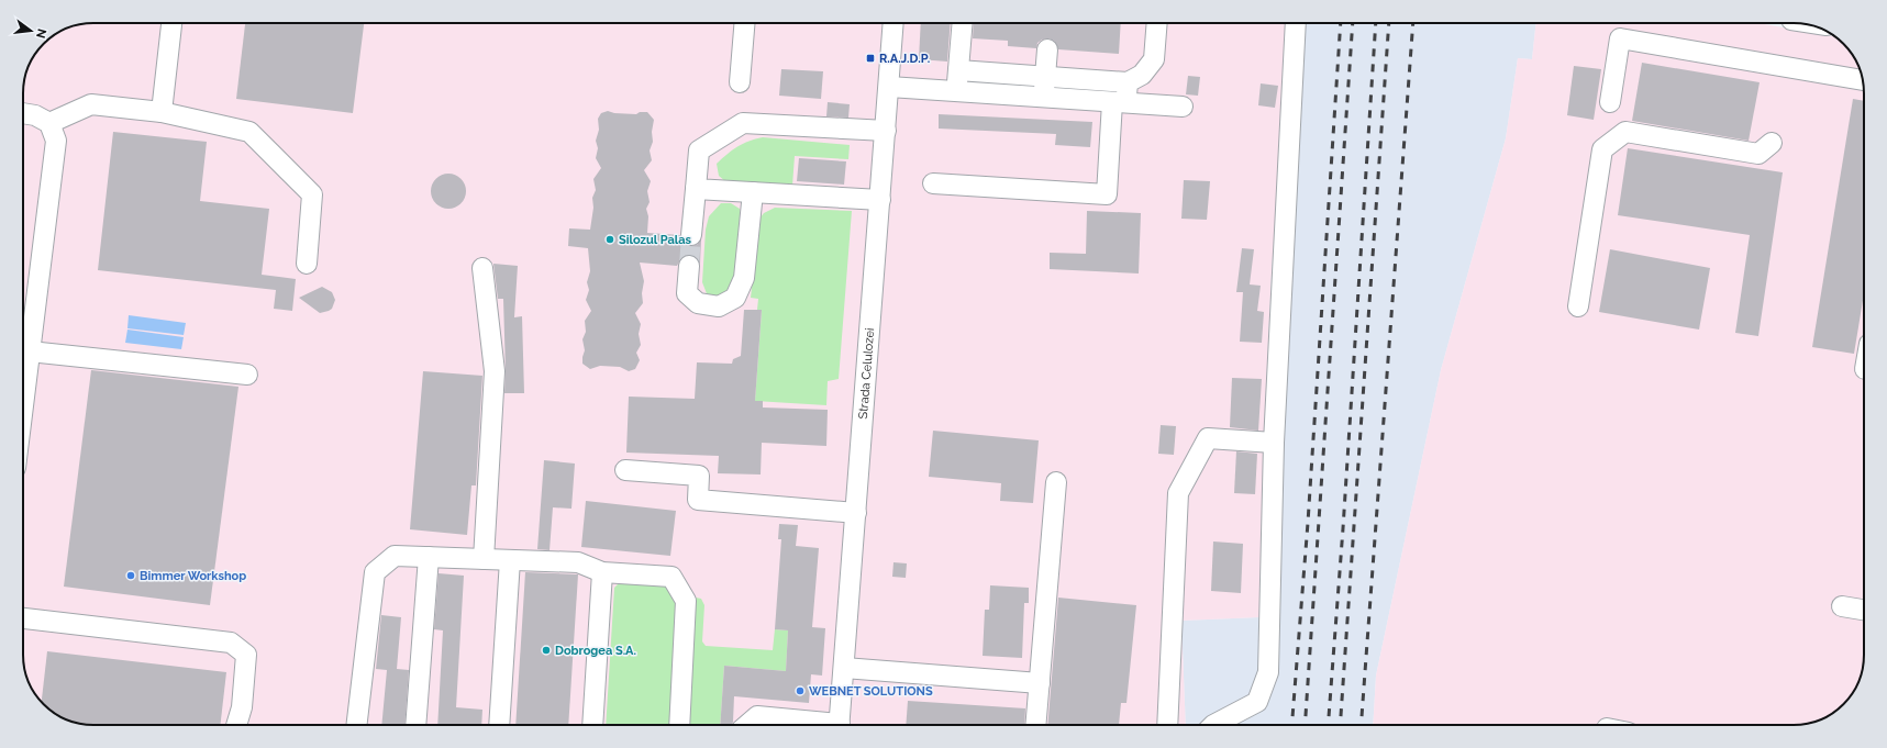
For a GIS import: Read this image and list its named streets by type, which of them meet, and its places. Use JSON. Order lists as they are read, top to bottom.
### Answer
{
  "streets": {
    "street": ["Strada Celulozei"]
  },
  "places": {
    "transit": ["R.A.J.D.P."],
    "other": [
      "Silozul Palas",
      "Bimmer Workshop",
      "Dobrogea S.A.",
      "WEBNET SOLUTIONS"
    ]
  },
  "north": "right"
}
